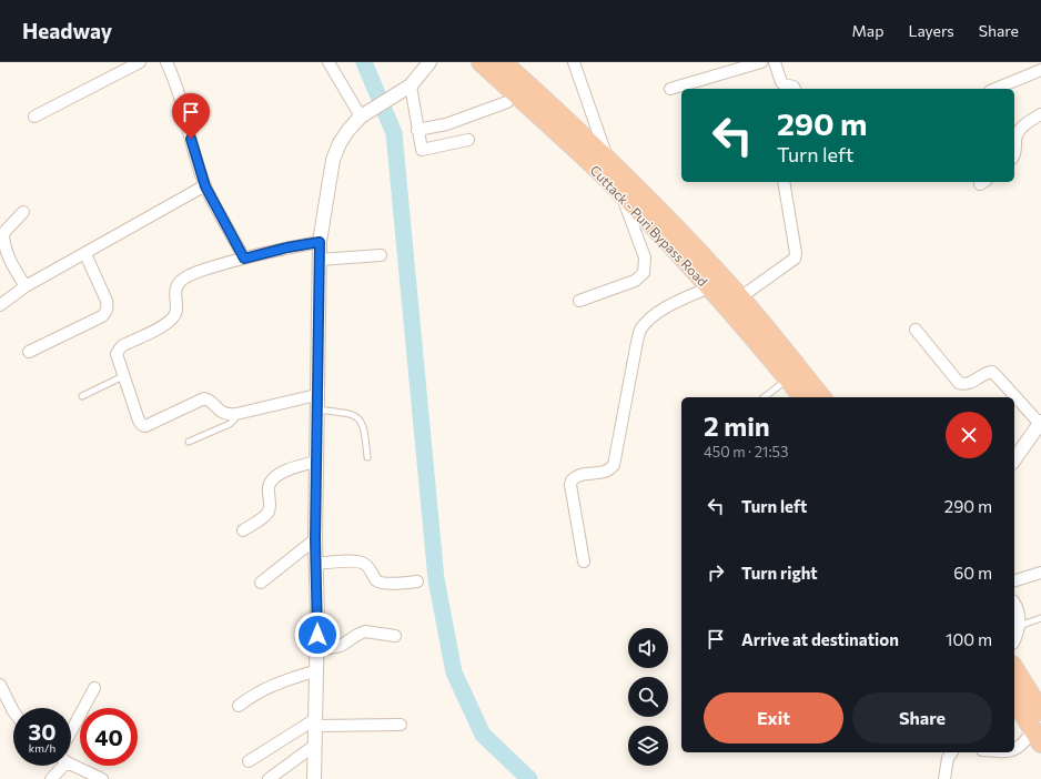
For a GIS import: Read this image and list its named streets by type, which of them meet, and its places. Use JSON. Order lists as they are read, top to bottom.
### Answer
{
  "streets": {
    "highway": ["Cuttack - Puri Bypass Road"]
  },
  "page": {
    "header": "Headway",
    "nav": ["Map", "Layers", "Share"],
    "turn": ["290 m", "Turn left"],
    "heading": ["2 min", "450 m · 21:53"],
    "list": [
      {
        "name": "Turn left",
        "value": "290 m"
      },
      {
        "name": "Turn right",
        "value": "60 m"
      },
      {
        "name": "Arrive at destination",
        "value": "100 m"
      }
    ],
    "buttons": ["Exit", "Share"],
    "speed": "30 km/h",
    "limit": "40"
  }
}
